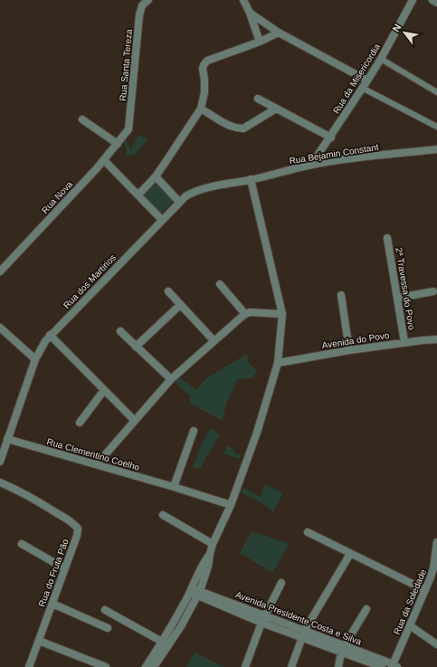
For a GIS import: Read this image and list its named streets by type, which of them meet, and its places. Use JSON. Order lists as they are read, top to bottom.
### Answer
{
  "streets": {
    "street": [
      "Rua Santa Tereza",
      "Rua da Misericordia",
      "Rua Bejamin Constant",
      "Rua Nova",
      "Rua dos Martirios",
      "2ª Travessa do Povo",
      "Avenida do Povo",
      "Rua Clementino Coelho",
      "Rua do Fruta Pão",
      "Rua da Soledade",
      "Avenida Presidente Costa e Silva"
    ]
  },
  "crossings": [
    ["Rua Santa Tereza", "Rua Nova"],
    ["Rua da Misericordia", "Rua Bejamin Constant"],
    ["Rua Bejamin Constant", "Rua dos Martirios"],
    ["Rua dos Martirios", "Rua Clementino Coelho"],
    ["2ª Travessa do Povo", "Avenida do Povo"],
    ["Rua da Soledade", "Avenida Presidente Costa e Silva"]
  ],
  "north": "top left"
}
